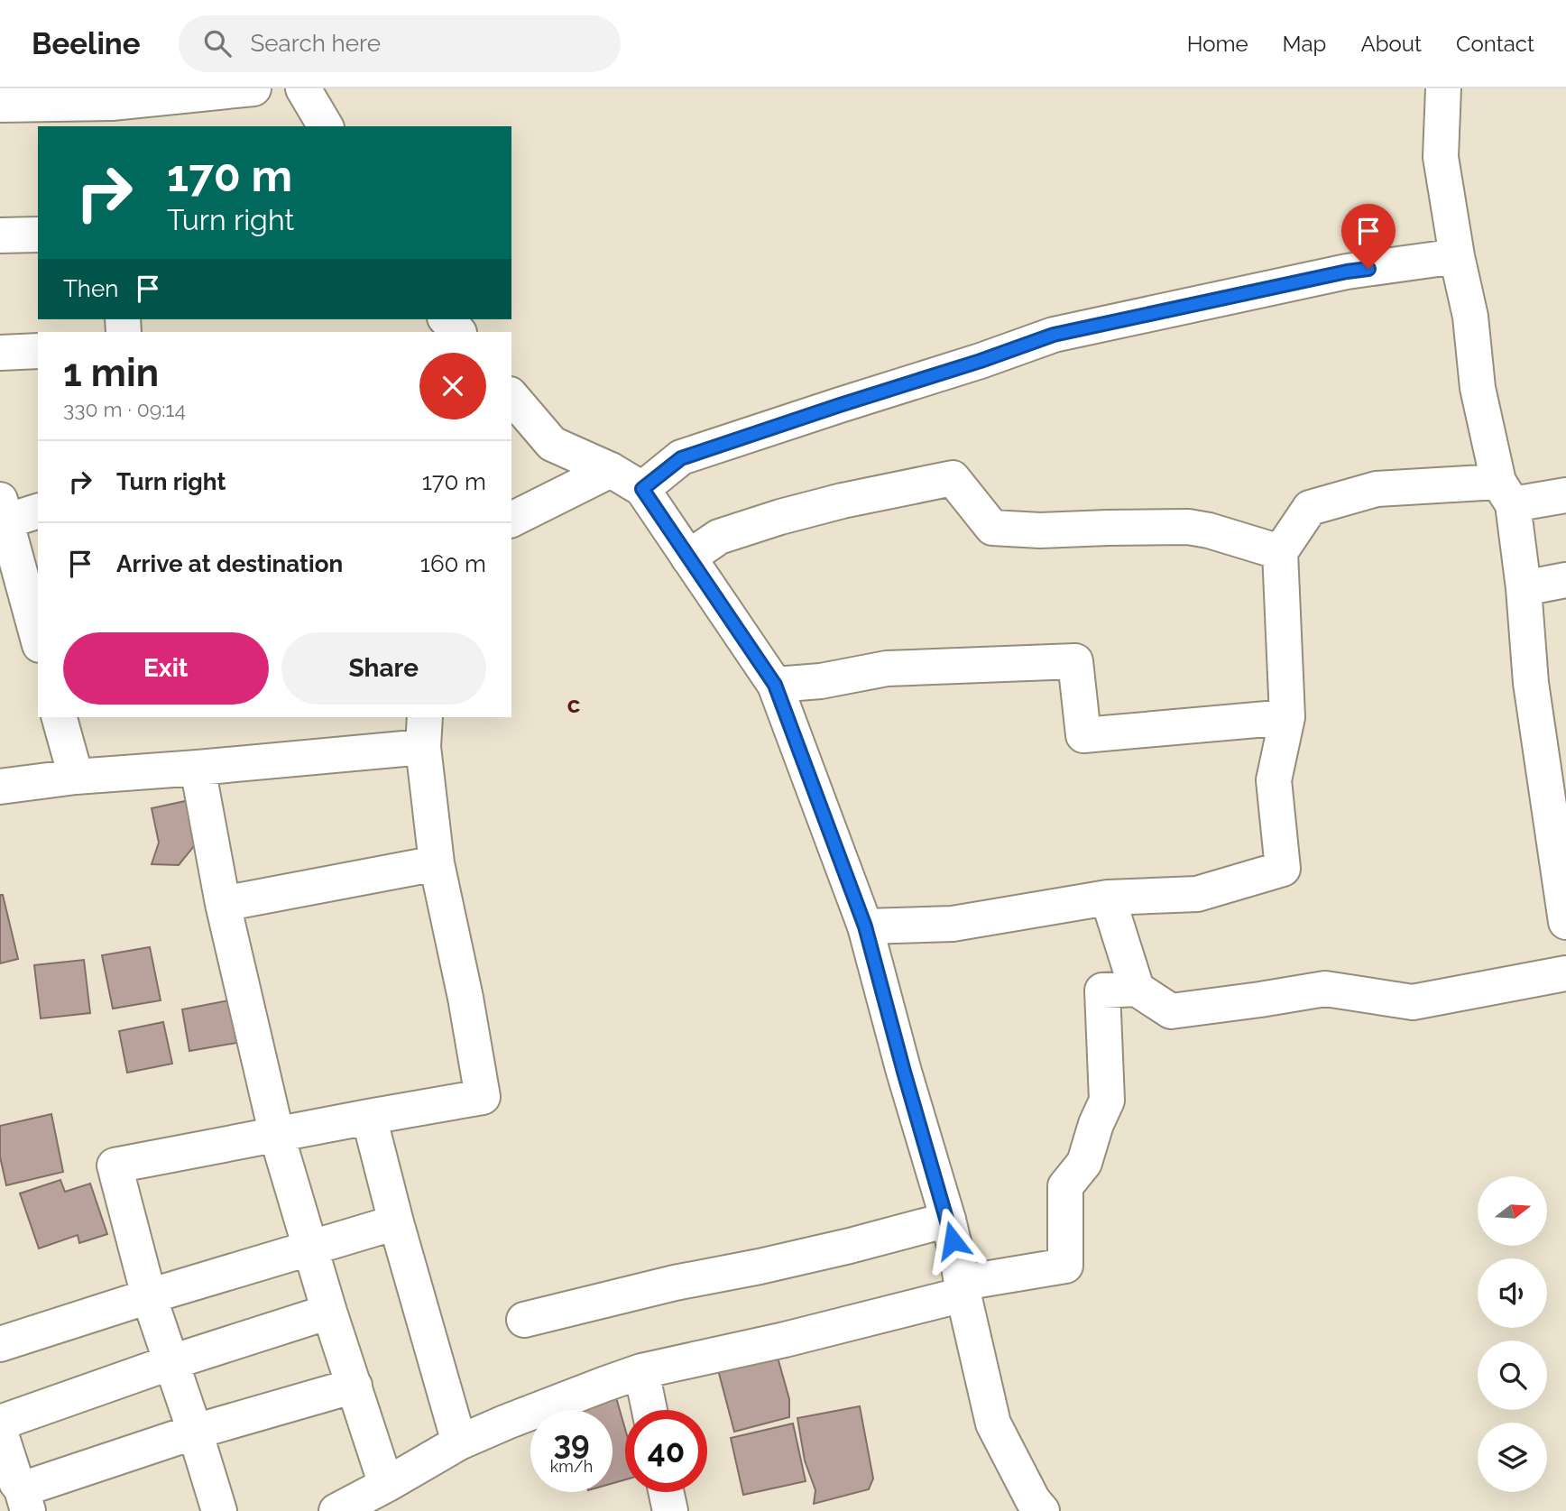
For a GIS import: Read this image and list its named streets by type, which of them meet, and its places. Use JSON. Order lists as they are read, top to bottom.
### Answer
{
  "districts": ["c"],
  "north": "right",
  "page": {
    "header": "Beeline",
    "search": "Search here",
    "nav": [
      "Home",
      "Map",
      "About",
      "Contact"
    ],
    "turn": ["170 m", "Turn right"],
    "then": "Then",
    "heading": ["1 min", "330 m · 09:14"],
    "list": [
      {
        "name": "Turn right",
        "value": "170 m"
      },
      {
        "name": "Arrive at destination",
        "value": "160 m"
      }
    ],
    "buttons": ["Exit", "Share"],
    "speed": "39 km/h",
    "limit": "40"
  }
}
